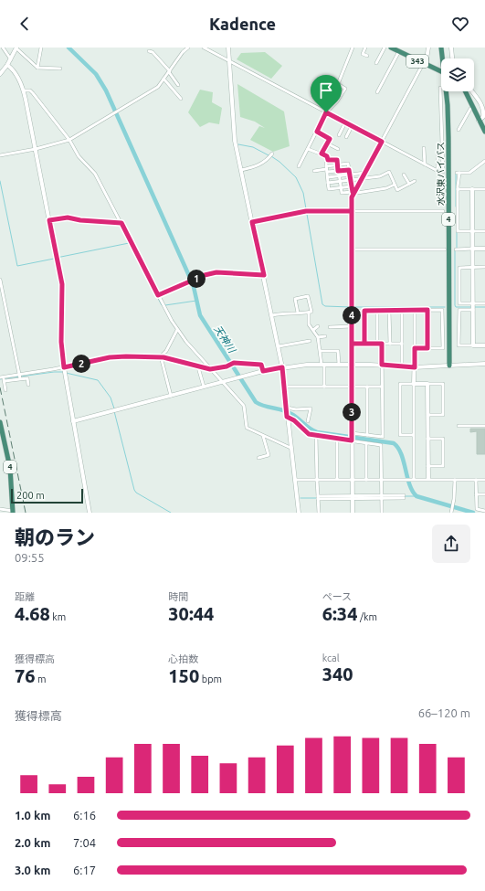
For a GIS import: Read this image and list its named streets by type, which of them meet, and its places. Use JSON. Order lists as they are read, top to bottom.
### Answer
{
  "streets": {
    "highway": ["343", "水沢東バイパス", "4"]
  },
  "water": ["天神川"],
  "scale_bar": "200 m",
  "page": {
    "header": "Kadence",
    "pins": [
      "1",
      "4",
      "2",
      "3"
    ],
    "scale": "200 m",
    "heading": ["朝のラン", "09:55"],
    "stats": [
      ["距離", "4.68 km"],
      ["時間", "30:44"],
      ["ペース", "6:34 /km"],
      ["獲得標高", "76 m"],
      ["心拍数", "150 bpm"],
      ["kcal", "340"]
    ],
    "chart": ["獲得標高", "66–120 m"],
    "list": [
      {
        "name": "1.0 km",
        "note": "6:16"
      },
      {
        "name": "2.0 km",
        "note": "7:04"
      },
      {
        "name": "3.0 km",
        "note": "6:17"
      }
    ]
  }
}
